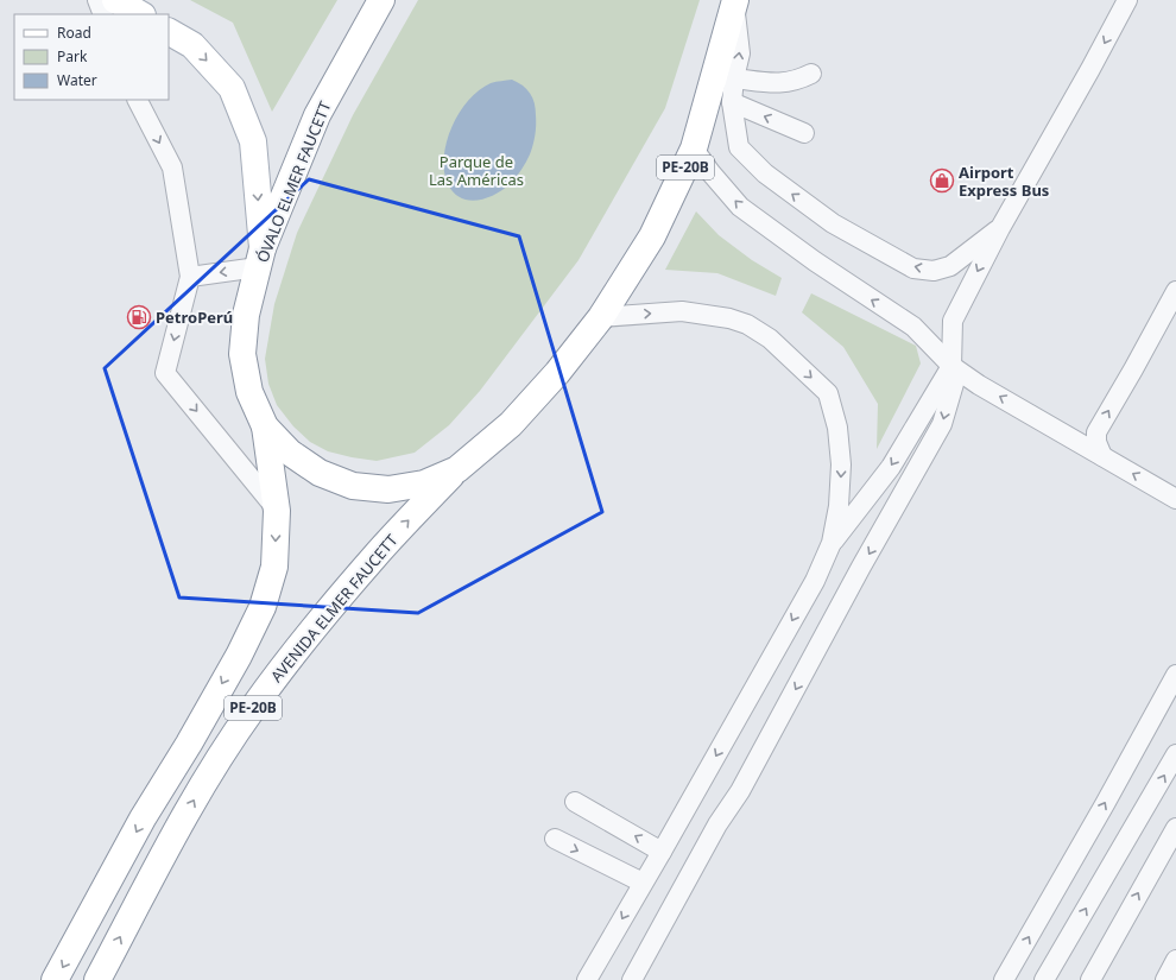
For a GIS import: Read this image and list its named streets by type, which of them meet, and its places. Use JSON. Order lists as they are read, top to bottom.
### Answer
{
  "streets": {
    "main road": ["PE-20B", "ÓVALO ELMER FAUCETT", "AVENIDA ELMER FAUCETT"]
  },
  "crossings": [
    ["PE-20B", "ÓVALO ELMER FAUCETT"],
    ["ÓVALO ELMER FAUCETT", "AVENIDA ELMER FAUCETT"]
  ],
  "parks": ["Parque de Las Américas"],
  "places": {
    "shop": ["Airport Express Bus"],
    "fuel station": ["PetroPerú"]
  },
  "legend": ["Road", "Park", "Water"]
}
